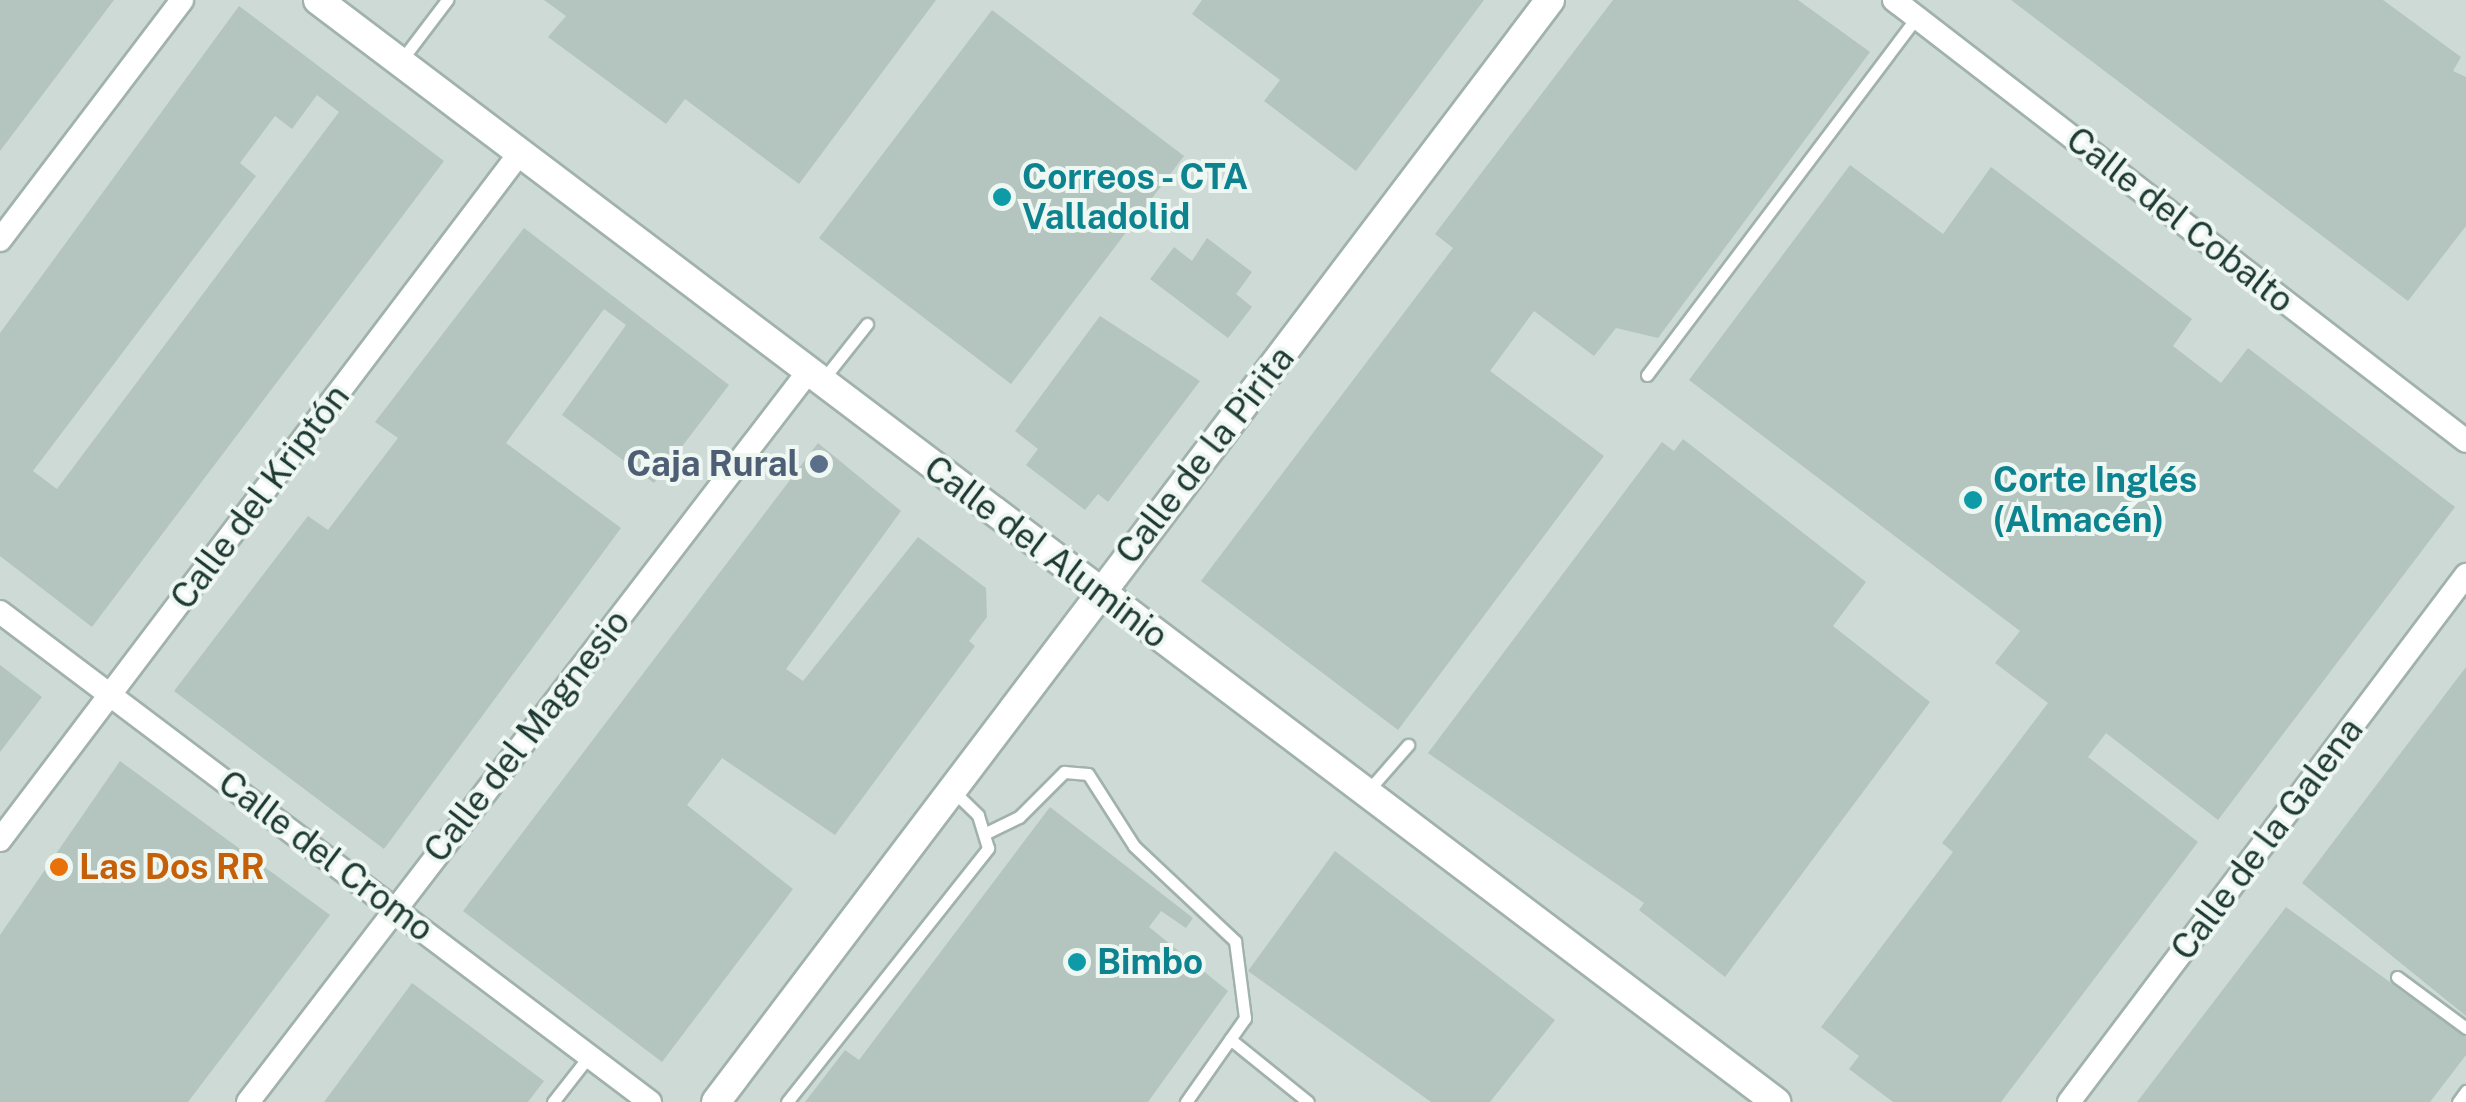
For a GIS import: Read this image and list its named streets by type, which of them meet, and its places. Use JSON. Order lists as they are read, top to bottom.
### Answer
{
  "streets": {
    "street": [
      "Calle del Cobalto",
      "Calle de la Pirita",
      "Calle del Kriptón",
      "Calle del Aluminio",
      "Calle del Magnesio",
      "Calle de la Galena",
      "Calle del Cromo"
    ]
  },
  "crossings": [
    ["Calle de la Pirita", "Calle del Aluminio"],
    ["Calle del Kriptón", "Calle del Aluminio"],
    ["Calle del Kriptón", "Calle del Cromo"],
    ["Calle del Aluminio", "Calle del Magnesio"],
    ["Calle del Magnesio", "Calle del Cromo"]
  ],
  "places": [
    "Correos - CTA Valladolid",
    "Caja Rural",
    "Corte Inglés (Almacén)",
    "Las Dos RR",
    "Bimbo"
  ]
}
